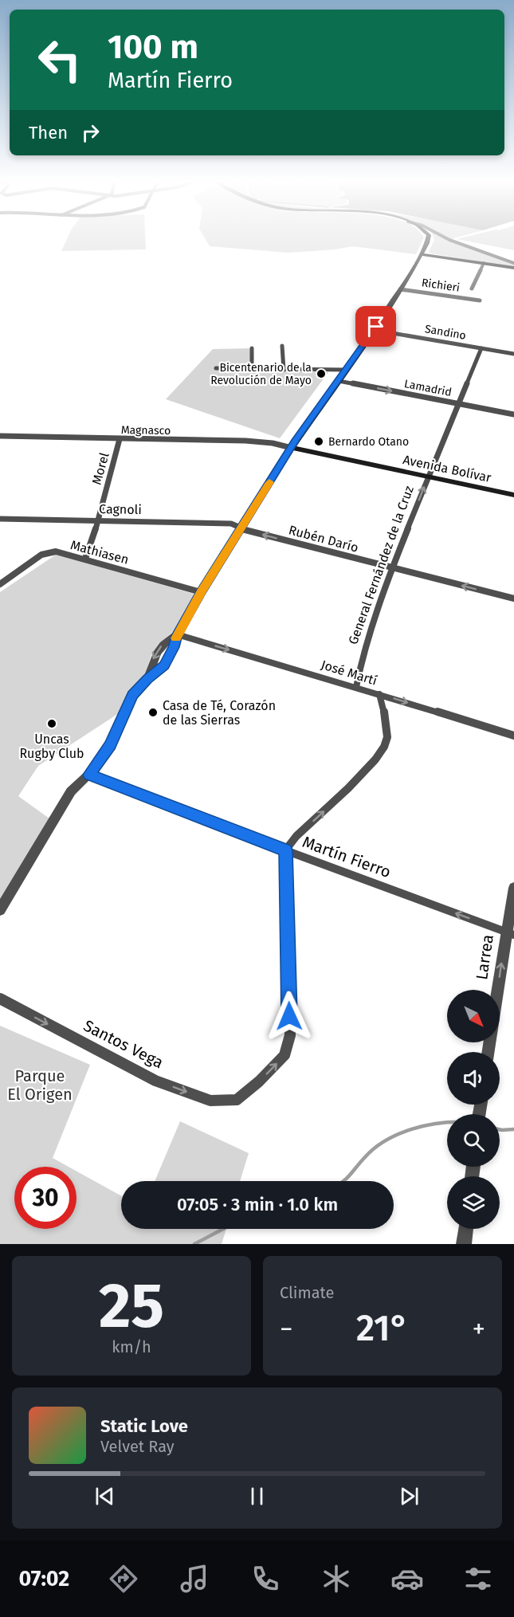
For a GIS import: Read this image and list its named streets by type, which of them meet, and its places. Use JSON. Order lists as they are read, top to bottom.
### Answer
{
  "streets": {
    "main road": ["Avenida Bolívar"],
    "street": [
      "Richieri",
      "Sandino",
      "Lamadrid",
      "Magnasco",
      "Morel",
      "Cagnoli",
      "Rubén Darío",
      "Mathiasen",
      "General Fernández de la Cruz",
      "José Martí",
      "Martín Fierro",
      "Larrea",
      "Santos Vega"
    ]
  },
  "crossings": [
    ["Sandino", "General Fernández de la Cruz"],
    ["Lamadrid", "General Fernández de la Cruz"],
    ["Magnasco", "Morel"],
    ["Magnasco", "Avenida Bolívar"],
    ["Morel", "Cagnoli"],
    ["Morel", "Mathiasen"],
    ["Avenida Bolívar", "General Fernández de la Cruz"],
    ["Cagnoli", "Rubén Darío"],
    ["Rubén Darío", "General Fernández de la Cruz"],
    ["General Fernández de la Cruz", "José Martí"],
    ["Martín Fierro", "Larrea"],
    ["Martín Fierro", "Santos Vega"]
  ],
  "one_way": [
    "Lamadrid",
    "Rubén Darío",
    "José Martí",
    "Martín Fierro",
    "Larrea"
  ],
  "parks": ["Parque El Origen"],
  "places": [
    "Bicentenario de la Revolución de Mayo",
    "Bernardo Otano",
    "Casa de Té, Corazón de las Sierras",
    "Uncas Rugby Club"
  ],
  "north": "bottom right",
  "page": {
    "turn": ["100 m", "Martín Fierro"],
    "then": "Then",
    "limit": "30",
    "trip": "07:05 · 3 min · 1.0 km",
    "tile": [
      ["25", "km/h"],
      "Climate"
    ],
    "heat": ["−", "21°", "+"],
    "song": ["Static Love", "Velvet Ray"],
    "tabs": "07:02"
  }
}
